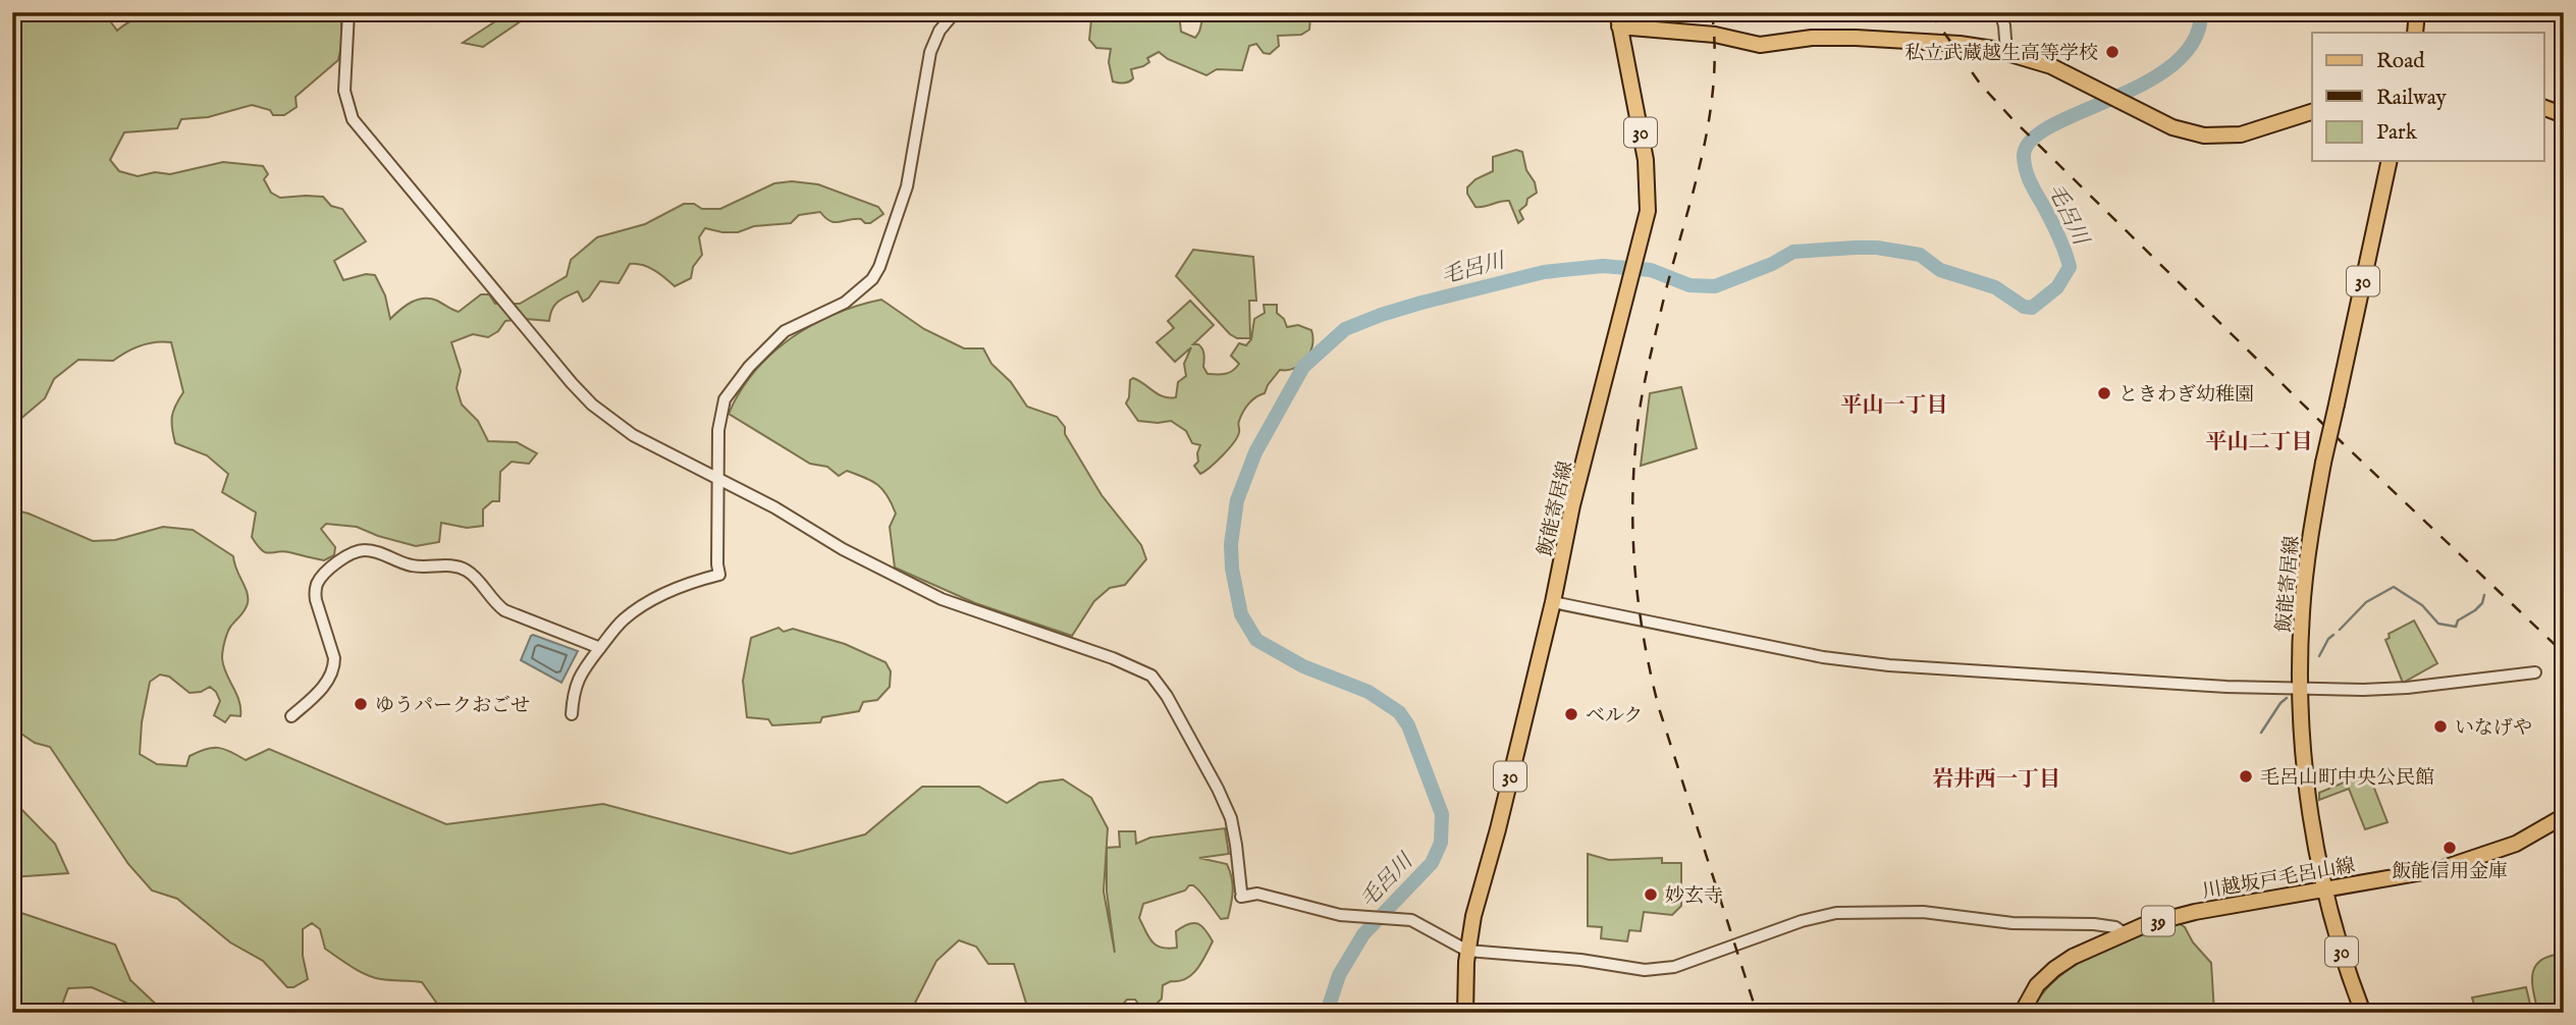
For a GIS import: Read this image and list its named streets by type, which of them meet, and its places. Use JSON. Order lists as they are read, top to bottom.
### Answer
{
  "streets": {
    "main road": [
      "30",
      "飯能寄居線",
      "川越坂戸毛呂山線",
      "39"
    ]
  },
  "crossings": [
    ["飯能寄居線", "川越坂戸毛呂山線"]
  ],
  "districts": ["平山一丁目", "平山二丁目", "岩井西一丁目"],
  "water": ["毛呂川"],
  "places": [
    "私立武蔵越生高等学校",
    "ときわぎ幼稚園",
    "ゆうパークおごせ",
    "ベルク",
    "いなげや",
    "毛呂山町中央公民館",
    "飯能信用金庫",
    "妙玄寺"
  ],
  "legend": ["Road", "Railway", "Park"]
}
